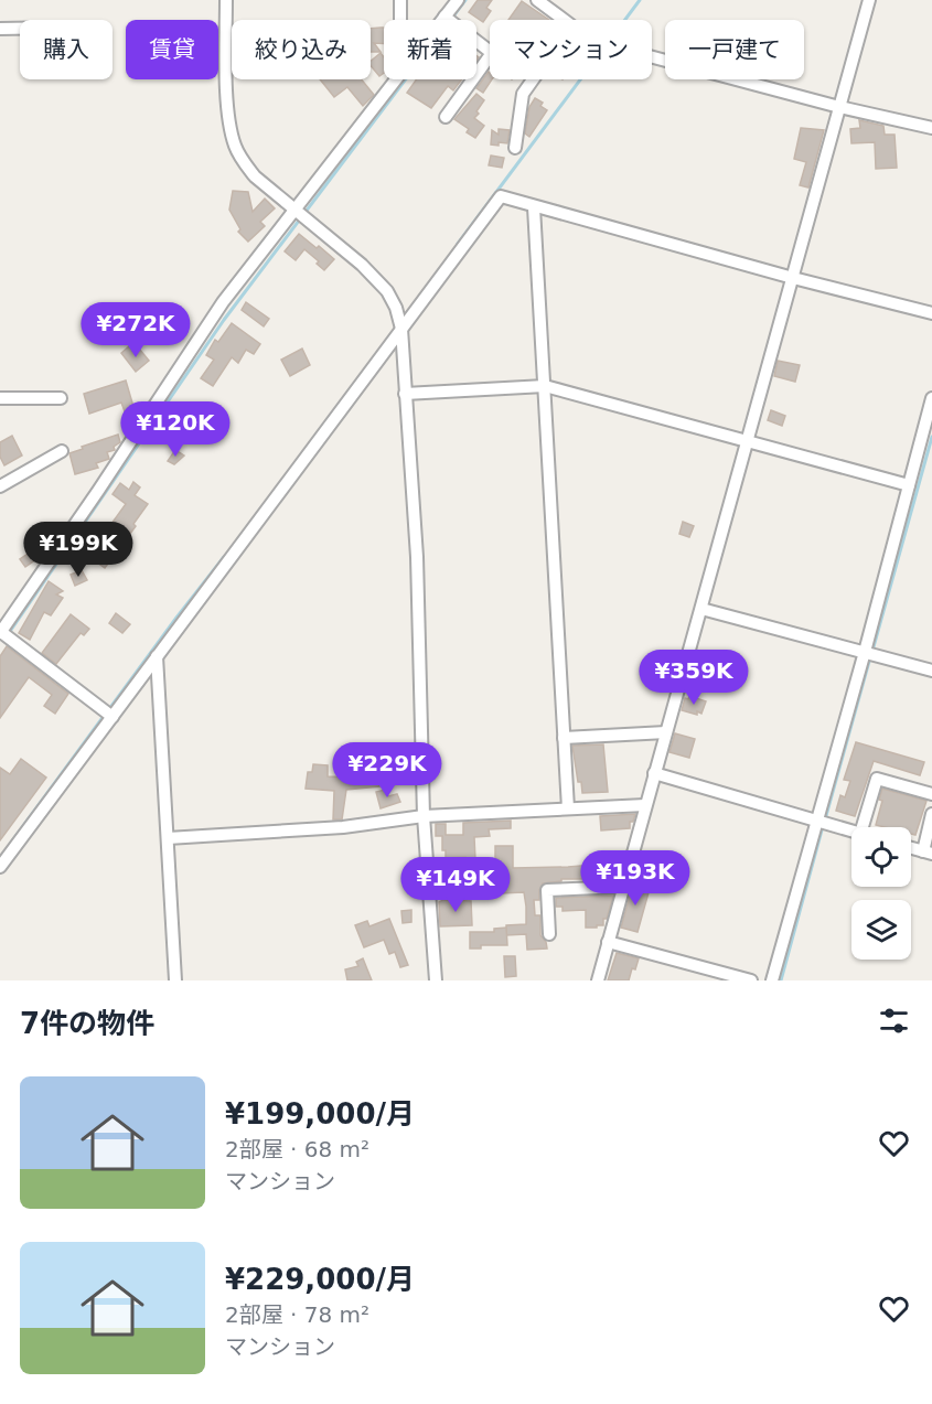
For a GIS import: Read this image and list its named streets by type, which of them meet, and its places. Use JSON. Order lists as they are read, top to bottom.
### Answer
{
  "page": {
    "chip": [
      "購入",
      "賃貸",
      "絞り込み",
      "新着",
      "マンション",
      "一戸建て"
    ],
    "price": [
      "¥272K",
      "¥120K",
      "¥199K",
      "¥359K",
      "¥229K",
      "¥193K",
      "¥149K"
    ],
    "heading": "7件の物件",
    "list": [
      {
        "name": "¥199,000/月",
        "note": "2部屋 · 68 m² · マンション"
      },
      {
        "name": "¥229,000/月",
        "note": "2部屋 · 78 m² · マンション"
      }
    ]
  }
}
